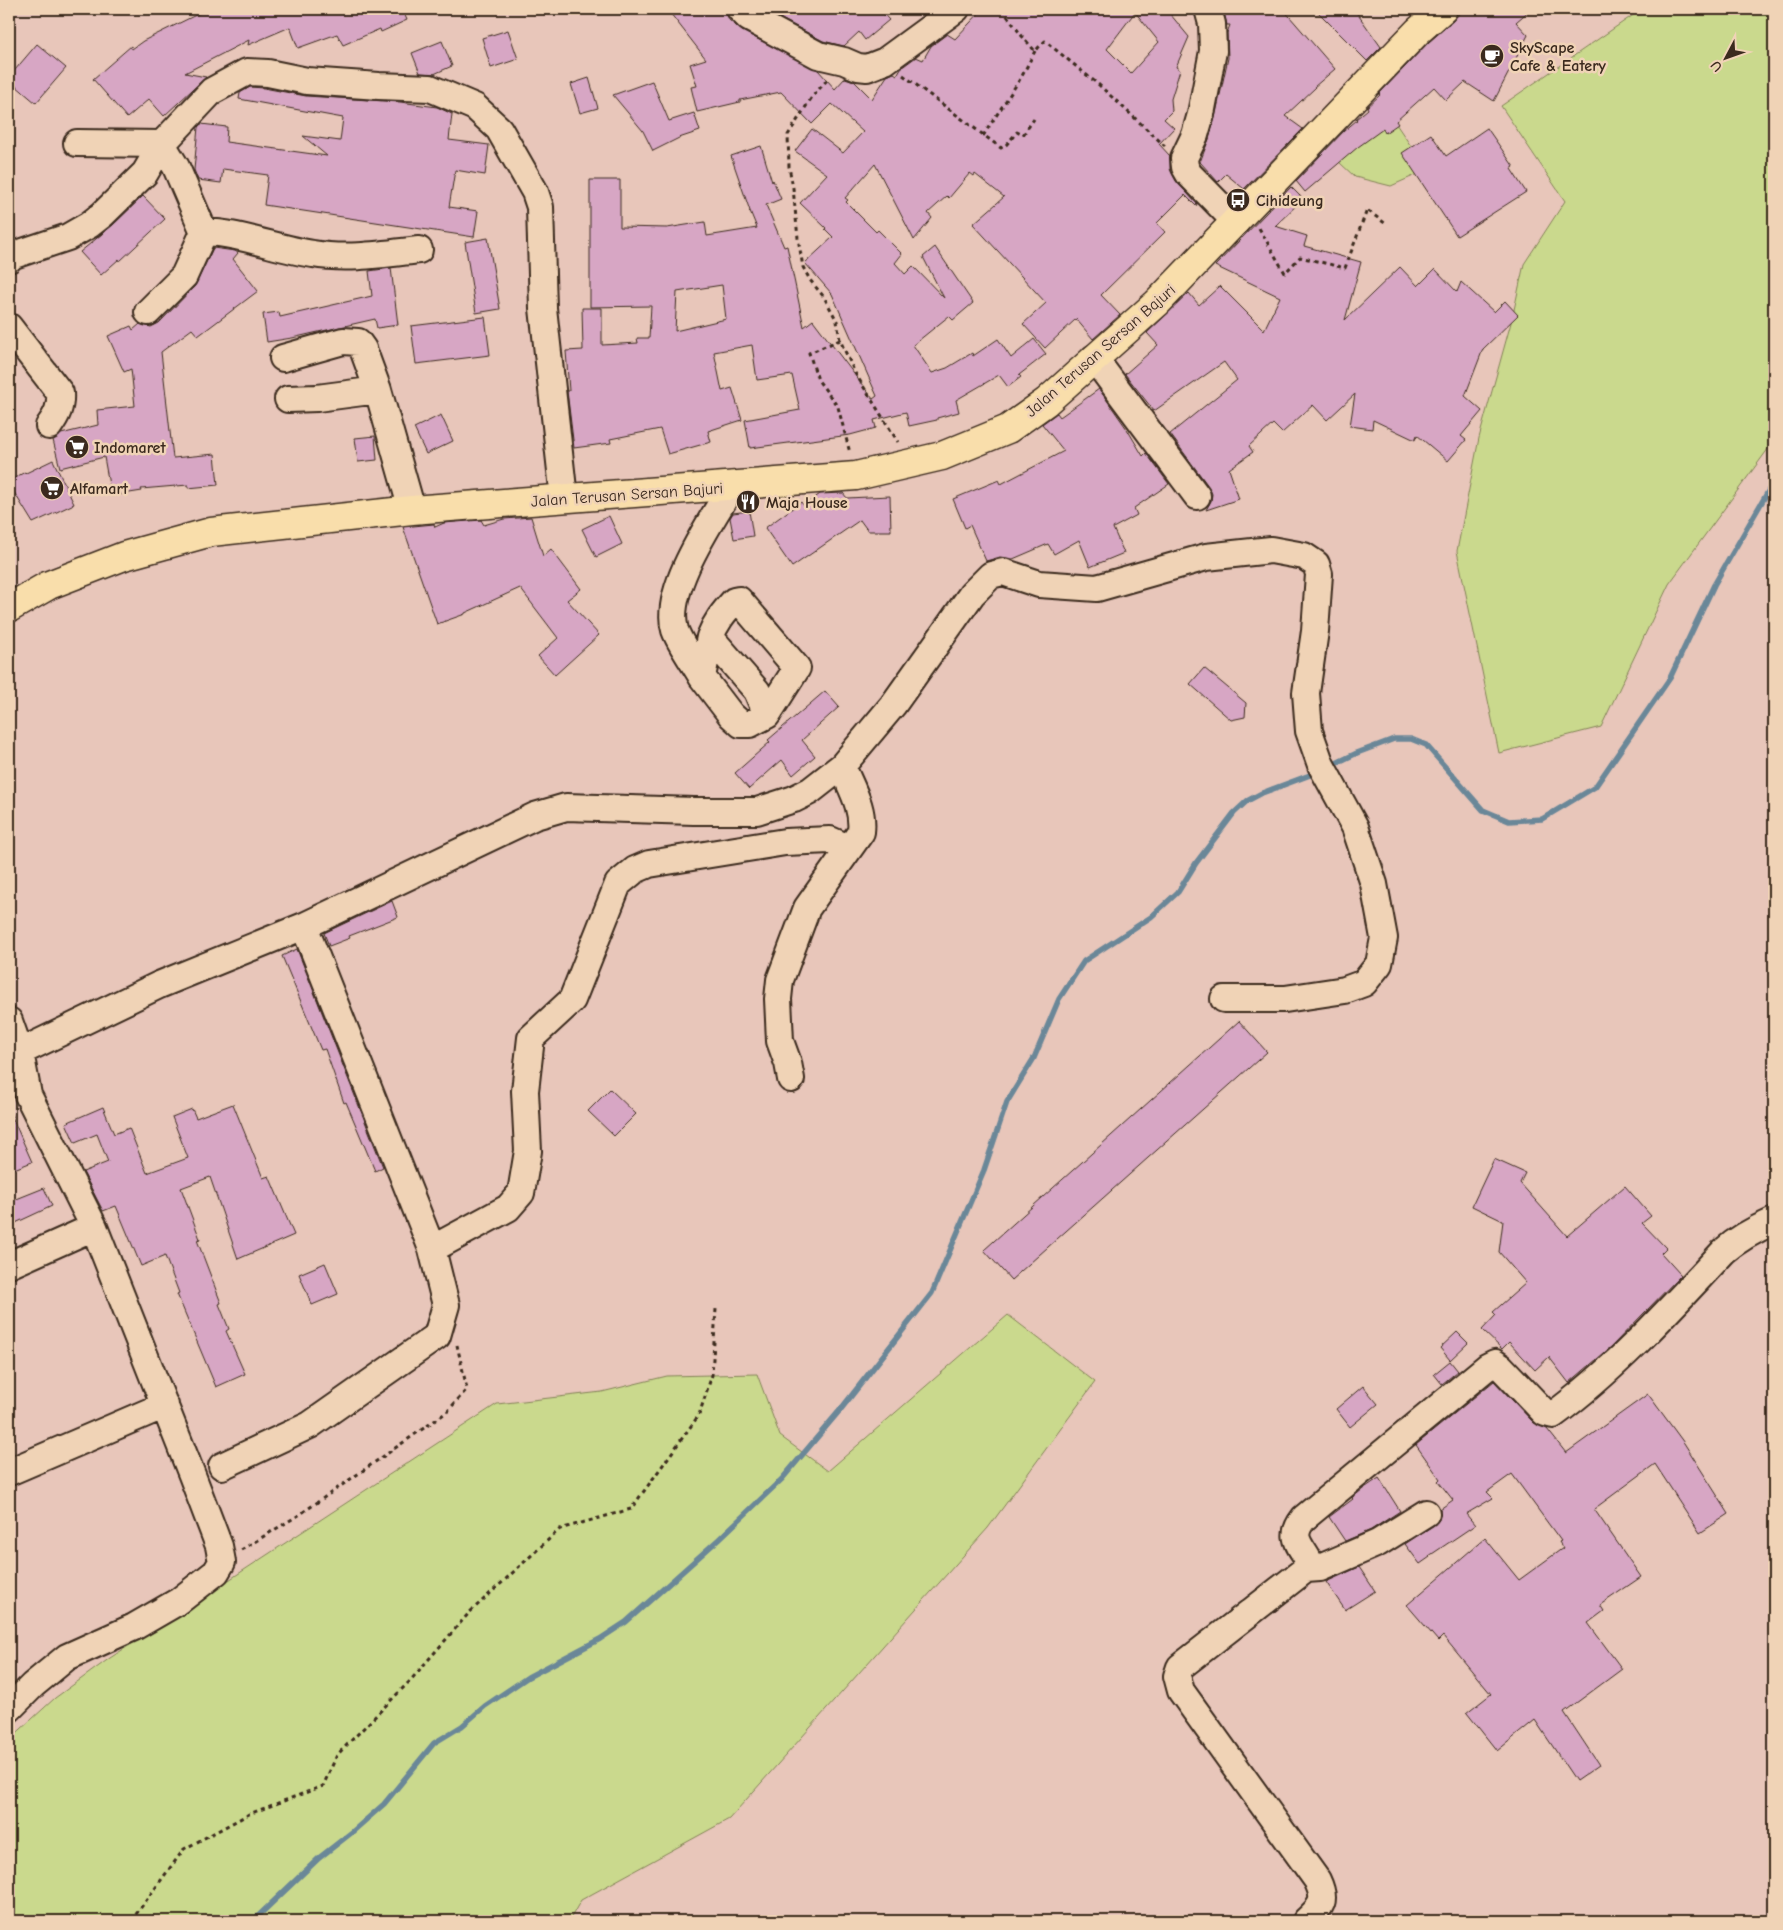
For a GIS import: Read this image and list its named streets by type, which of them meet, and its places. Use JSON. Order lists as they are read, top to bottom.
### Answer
{
  "streets": {
    "main road": ["Jalan Terusan Sersan Bajuri"]
  },
  "places": {
    "cafe": ["SkyScape Cafe & Eatery"],
    "bus stop": ["Cihideung"],
    "supermarket": ["Indomaret", "Alfamart"],
    "restaurant": ["Maja House"]
  },
  "north": "bottom left"
}
